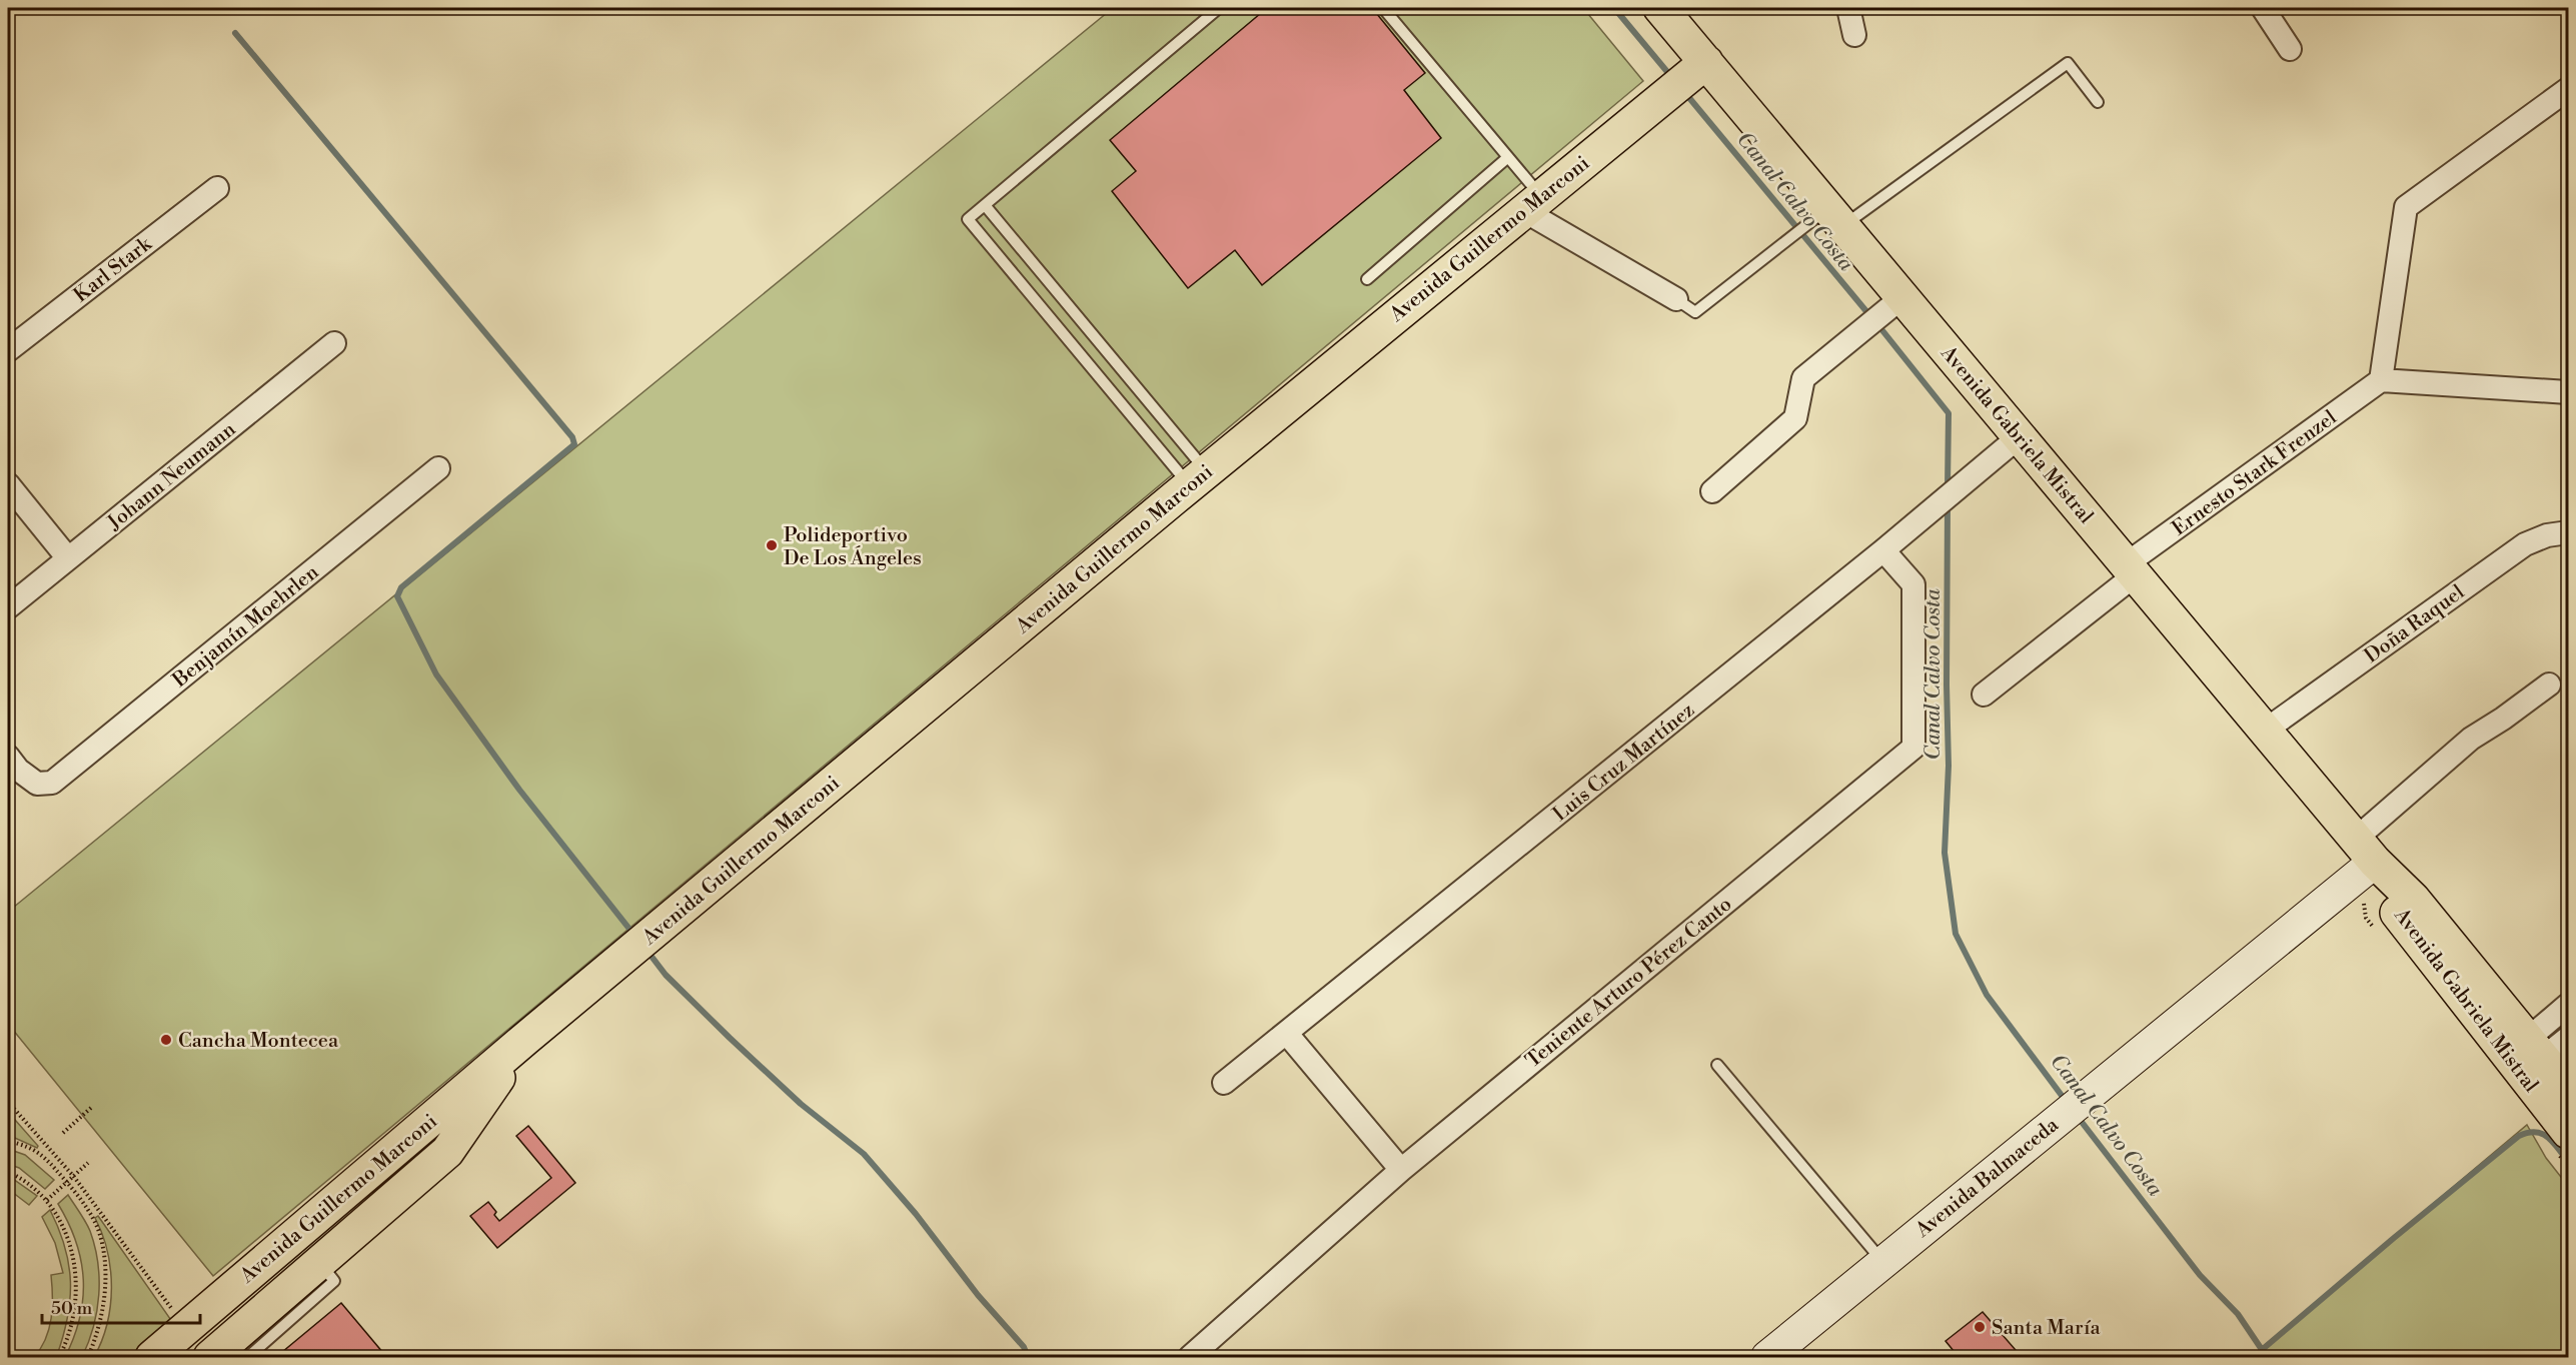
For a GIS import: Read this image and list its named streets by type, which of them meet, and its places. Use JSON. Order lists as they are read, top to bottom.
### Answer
{
  "streets": {
    "main road": ["Avenida Guillermo Marconi", "Avenida Gabriela Mistral", "Avenida Balmaceda"],
    "street": [
      "Karl Stark",
      "Ernesto Stark Frenzel",
      "Johann Neumann",
      "Doña Raquel",
      "Benjamín Moehrlen",
      "Luis Cruz Martínez",
      "Teniente Arturo Pérez Canto"
    ]
  },
  "crossings": [
    ["Avenida Guillermo Marconi", "Avenida Gabriela Mistral"],
    ["Avenida Gabriela Mistral", "Ernesto Stark Frenzel"],
    ["Avenida Gabriela Mistral", "Doña Raquel"],
    ["Avenida Gabriela Mistral", "Luis Cruz Martínez"],
    ["Avenida Gabriela Mistral", "Avenida Balmaceda"],
    ["Luis Cruz Martínez", "Teniente Arturo Pérez Canto"]
  ],
  "water": ["Canal Calvo Costa"],
  "places": ["Polideportivo De Los Ángeles", "Cancha Montecea", "Santa María"],
  "scale_bar": "50 m"
}
